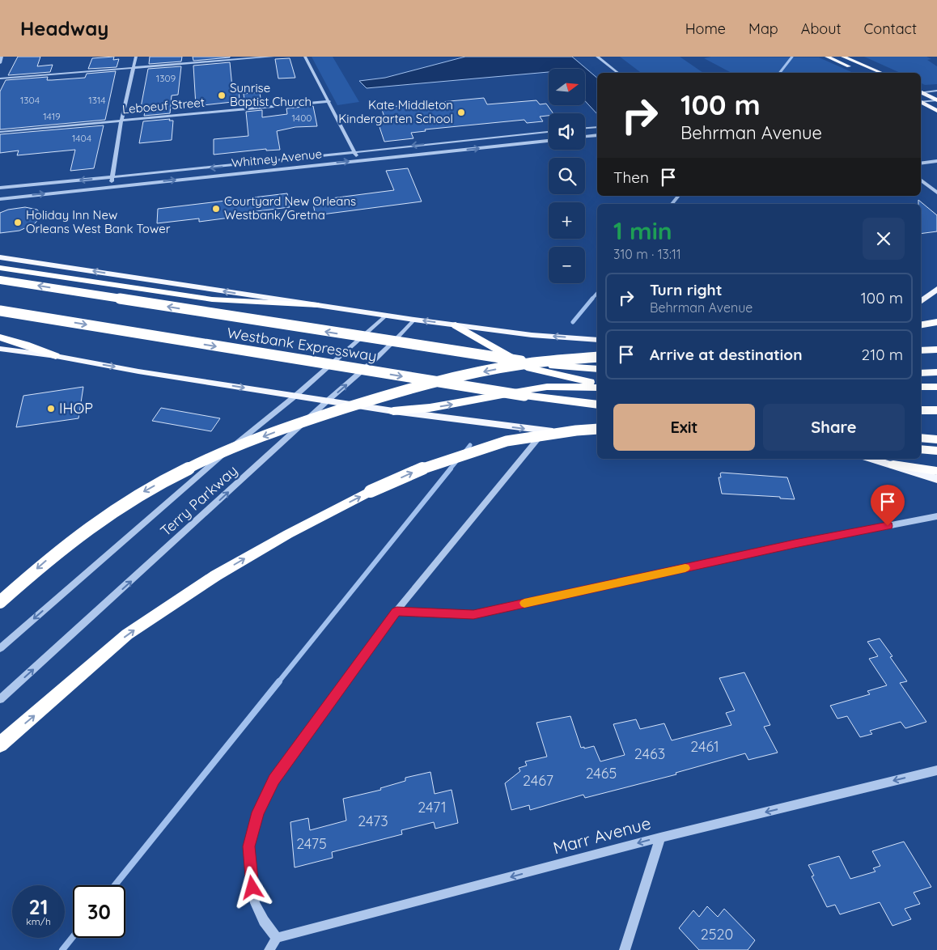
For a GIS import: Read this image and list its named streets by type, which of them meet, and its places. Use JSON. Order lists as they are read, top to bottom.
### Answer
{
  "streets": {
    "highway": ["Westbank Expressway"],
    "street": [
      "Leboeuf Street",
      "Whitney Avenue",
      "Terry Parkway",
      "Marr Avenue"
    ]
  },
  "one_way": ["Marr Avenue"],
  "places": [
    "Sunrise Baptist Church",
    "Kate Middleton Kindergarten School",
    "Courtyard New Orleans Westbank/Gretna",
    "Holiday Inn New Orleans West Bank Tower",
    "IHOP"
  ],
  "house_numbers": [
    "1309",
    "1304",
    "1314",
    "1419",
    "1400",
    "1404",
    "2461",
    "2463",
    "2465",
    "2467",
    "2471",
    "2473",
    "2475",
    "2520"
  ],
  "north": "right",
  "page": {
    "header": "Headway",
    "nav": [
      "Home",
      "Map",
      "About",
      "Contact"
    ],
    "map_buttons": ["+", "−"],
    "turn": ["100 m", "Behrman Avenue"],
    "then": "Then",
    "heading": ["1 min", "310 m · 13:11"],
    "list": [
      {
        "name": "Turn right",
        "note": "Behrman Avenue",
        "value": "100 m"
      },
      {
        "name": "Arrive at destination",
        "value": "210 m"
      }
    ],
    "buttons": ["Exit", "Share"],
    "speed": "21 km/h",
    "limit": "30"
  }
}
